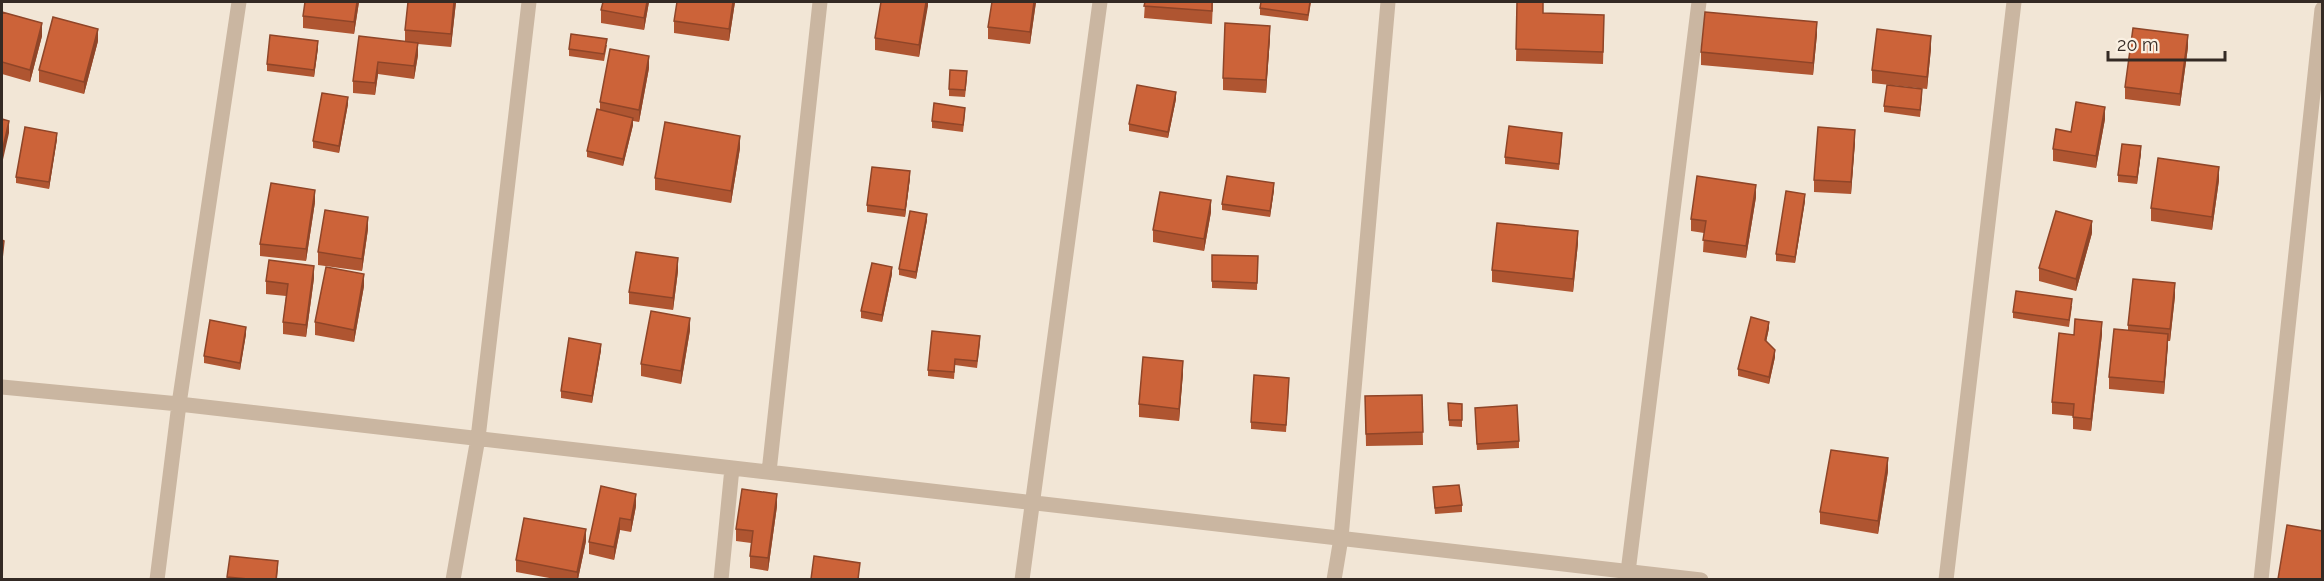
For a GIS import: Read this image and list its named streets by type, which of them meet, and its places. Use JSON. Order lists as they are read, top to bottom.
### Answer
{
  "scale_bar": "20 m"
}
